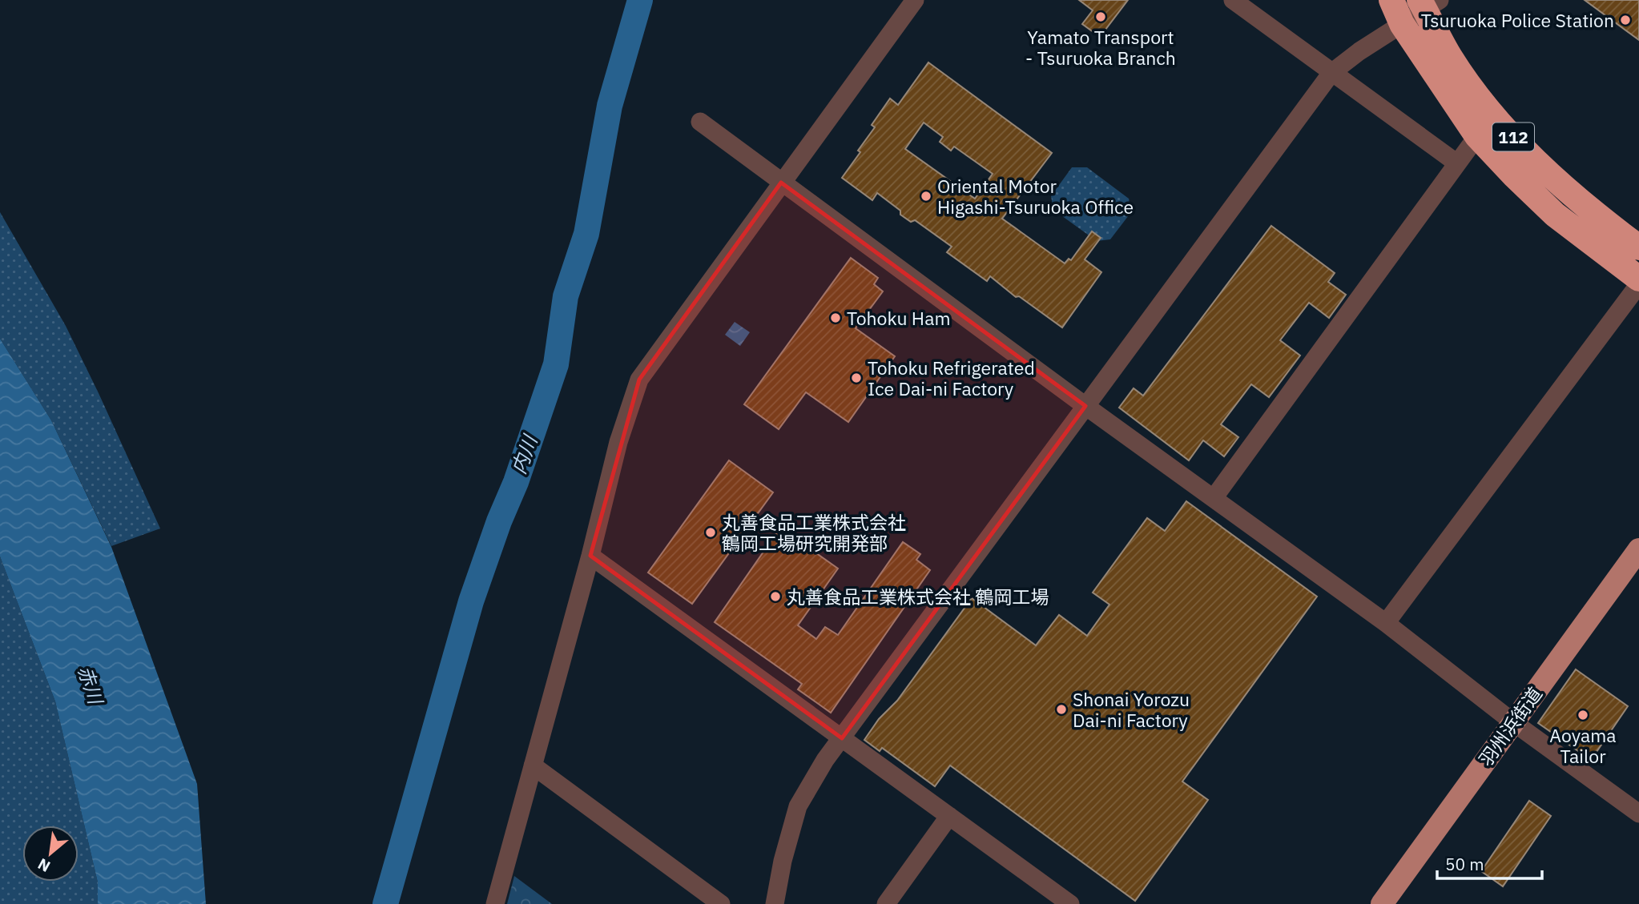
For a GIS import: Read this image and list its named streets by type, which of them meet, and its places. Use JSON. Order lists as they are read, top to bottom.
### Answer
{
  "streets": {
    "highway": ["112"],
    "main road": ["羽州浜街道"]
  },
  "water": ["内川", "赤川"],
  "places": [
    "Yamato Transport - Tsuruoka Branch",
    "Tsuruoka Police Station",
    "Oriental Motor Higashi-Tsuruoka Office",
    "Tohoku Ham",
    "Tohoku Refrigerated Ice Dai-ni Factory",
    "丸善食品工業株式会社 鶴岡工場研究開発部",
    "丸善食品工業株式会社 鶴岡工場",
    "Shonai Yorozu Dai-ni Factory",
    "Aoyama Tailor"
  ],
  "scale_bar": "50 m",
  "north": "bottom left"
}
